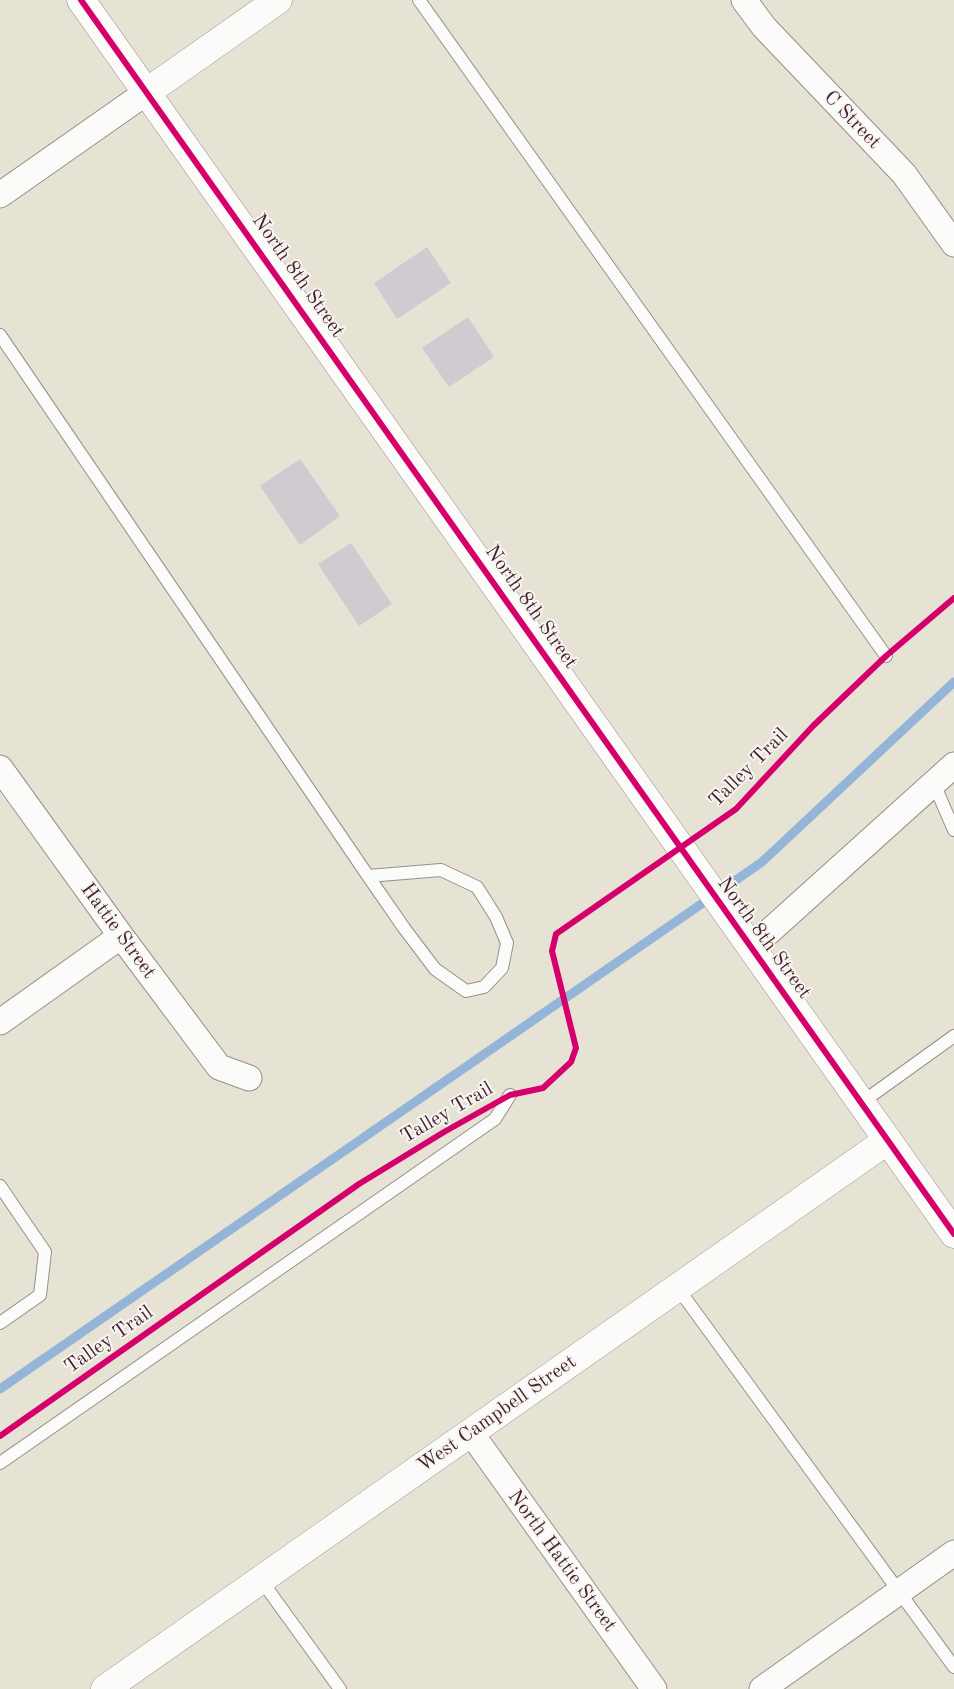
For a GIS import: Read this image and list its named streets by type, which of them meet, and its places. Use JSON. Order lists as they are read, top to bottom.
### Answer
{
  "streets": {
    "street": [
      "C Street",
      "North 8th Street",
      "Hattie Street",
      "West Campbell Street",
      "North Hattie Street"
    ],
    "cycle path": ["Talley Trail"]
  },
  "crossings": [
    ["North 8th Street", "West Campbell Street"],
    ["West Campbell Street", "North Hattie Street"]
  ]
}
